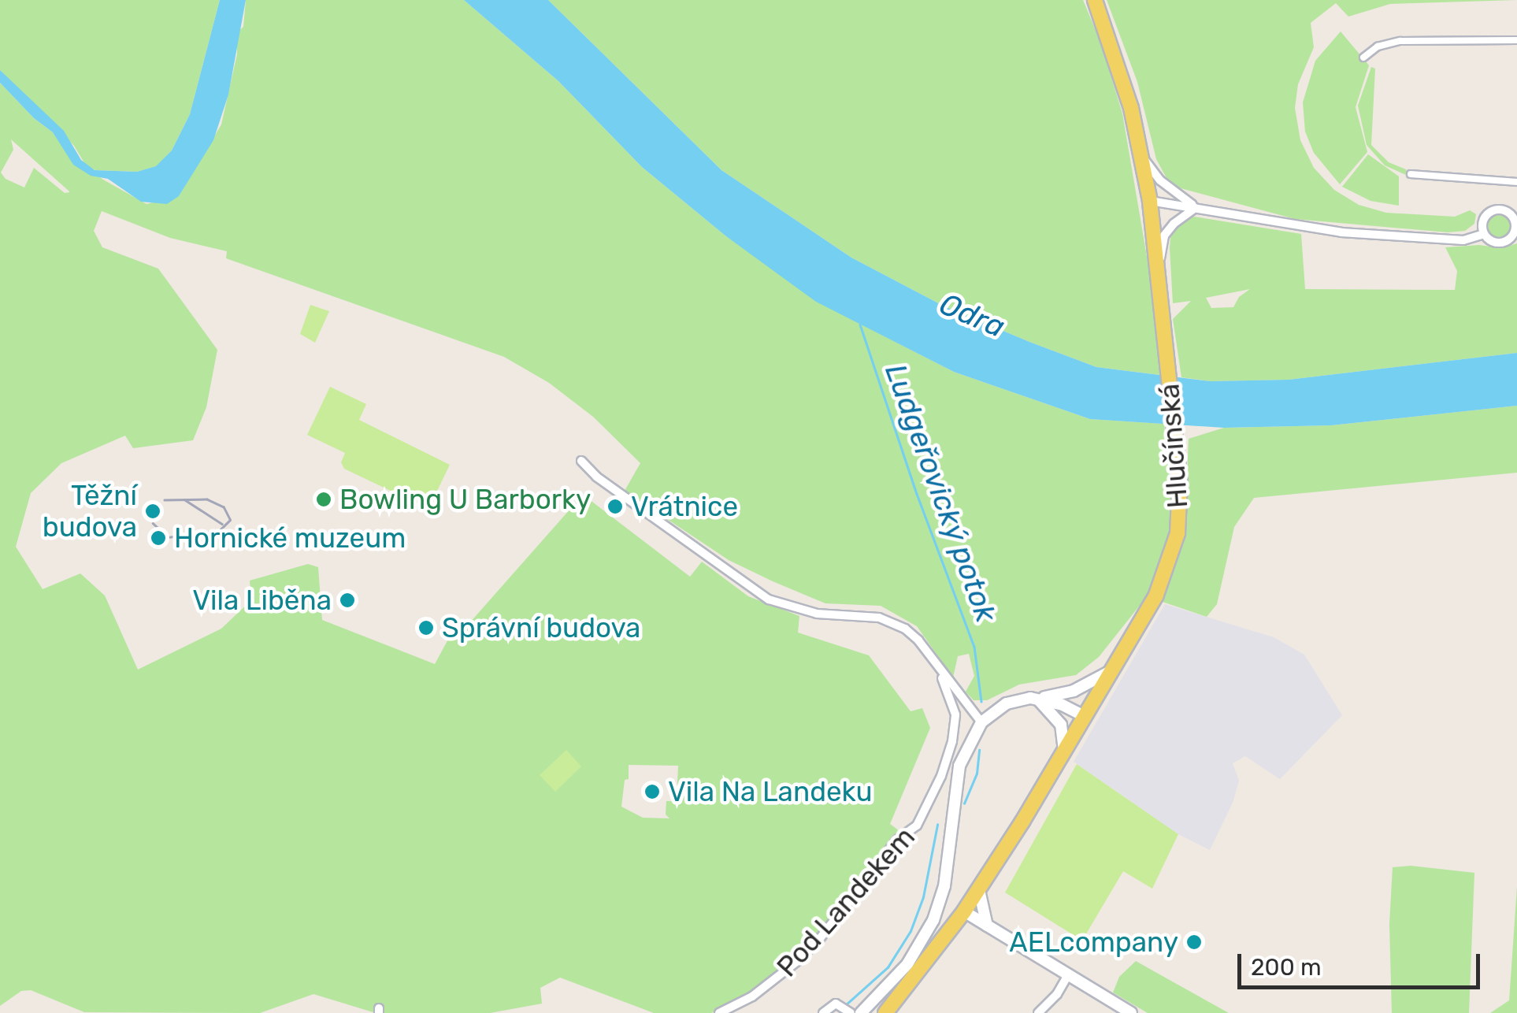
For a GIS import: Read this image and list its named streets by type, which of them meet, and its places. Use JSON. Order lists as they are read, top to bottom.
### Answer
{
  "streets": {
    "main road": ["Hlučínská"],
    "street": ["Pod Landekem"]
  },
  "water": ["Odra", "Ludgeřovický potok"],
  "places": [
    "Bowling U Barborky",
    "Vrátnice",
    "Těžní budova",
    "Hornické muzeum",
    "Vila Liběna",
    "Správní budova",
    "Vila Na Landeku",
    "AELcompany"
  ],
  "scale_bar": "200 m"
}
